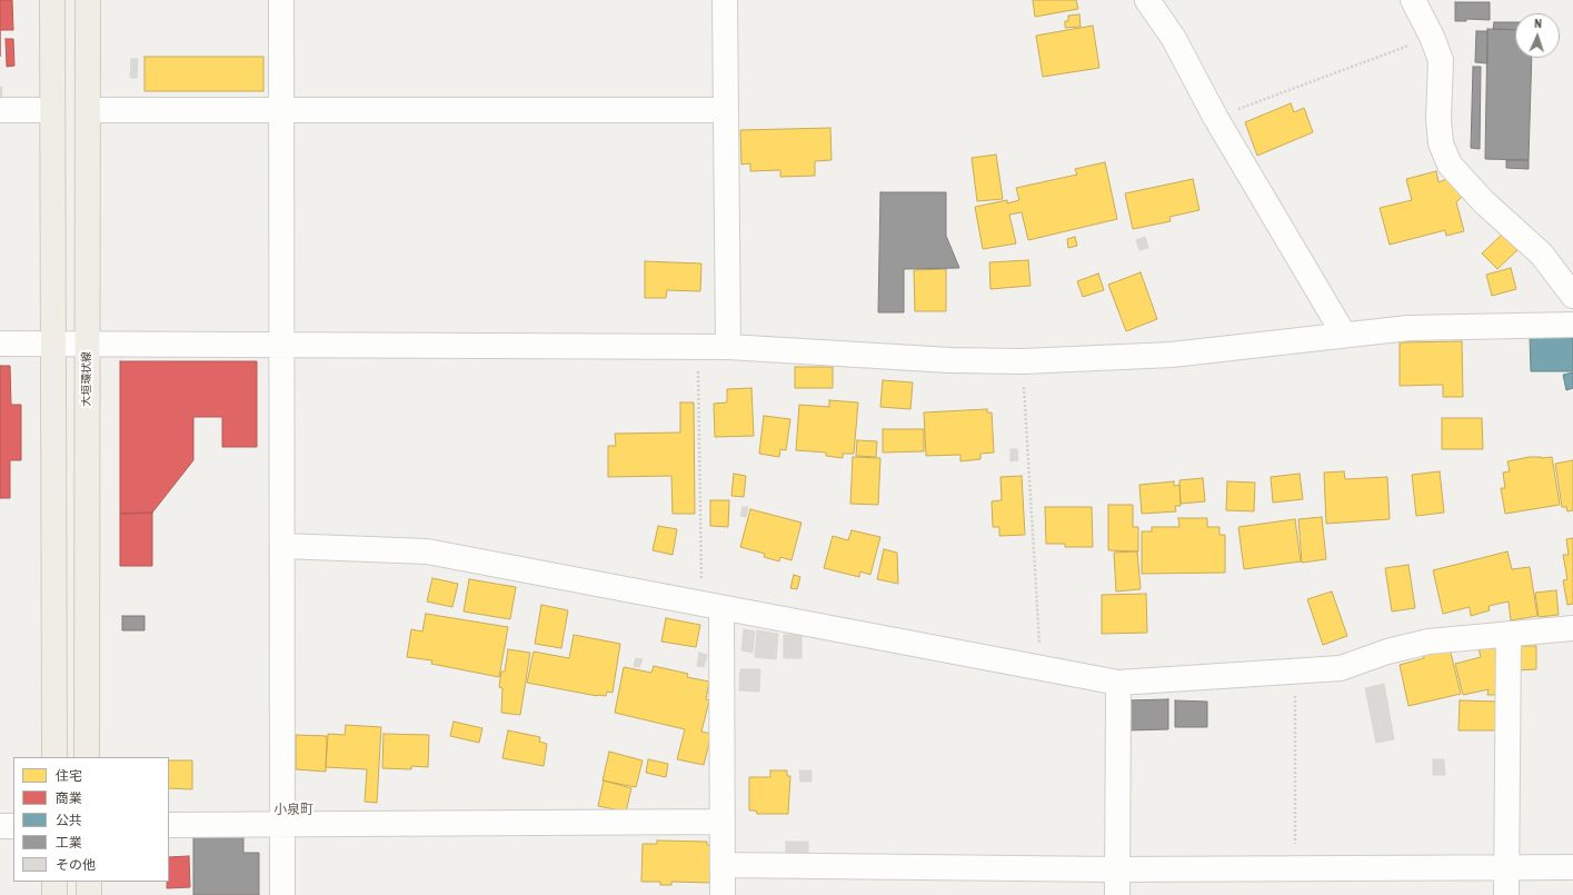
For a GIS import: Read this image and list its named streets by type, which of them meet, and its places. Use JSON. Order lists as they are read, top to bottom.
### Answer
{
  "streets": {
    "main road": ["大垣環状線"]
  },
  "districts": ["小泉町"],
  "legend": [
    "住宅",
    "商業",
    "公共",
    "工業",
    "その他"
  ],
  "north": "top"
}
